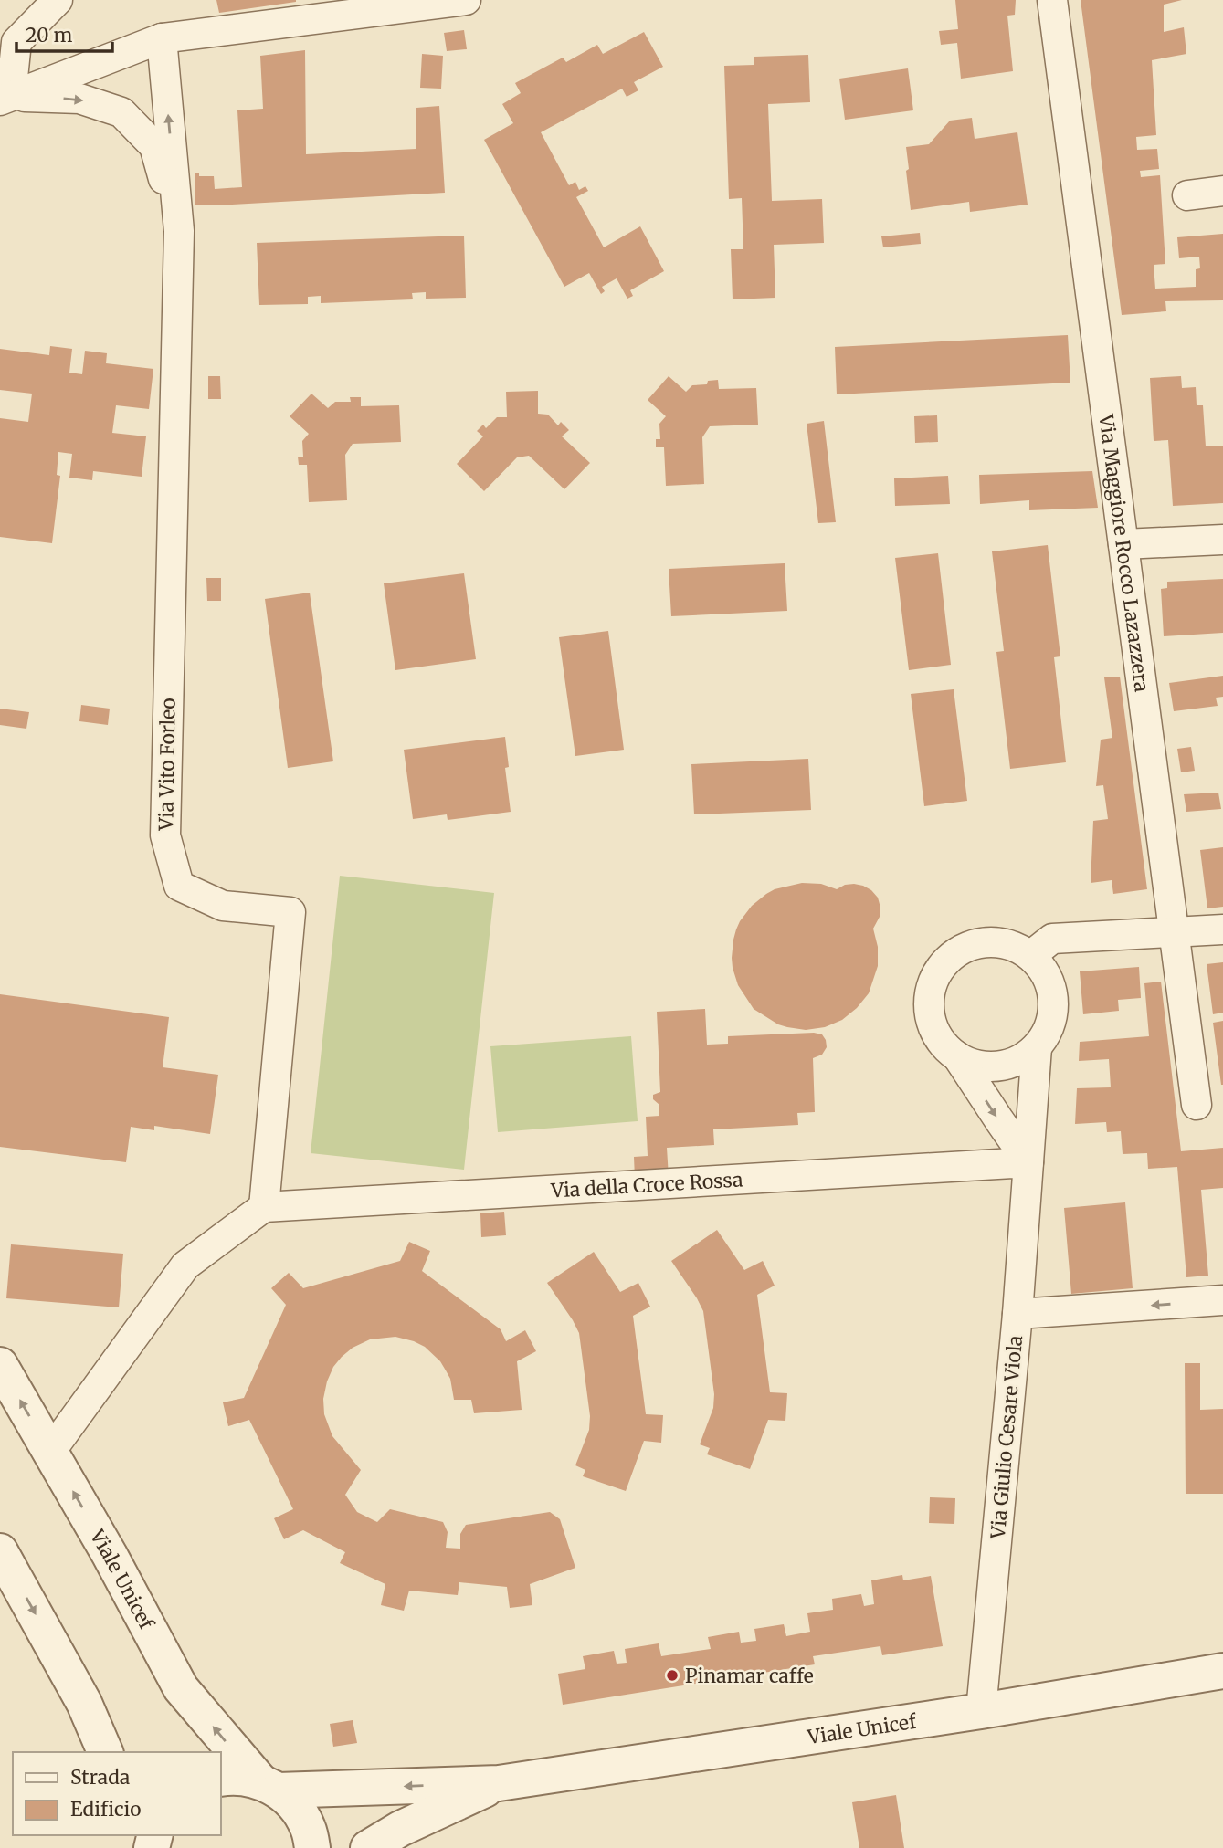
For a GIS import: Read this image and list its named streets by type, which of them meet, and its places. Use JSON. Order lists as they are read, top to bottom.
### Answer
{
  "streets": {
    "street": [
      "Via Maggiore Rocco Lazazzera",
      "Via Vito Forleo",
      "Via della Croce Rossa",
      "Via Giulio Cesare Viola",
      "Viale Unicef"
    ]
  },
  "crossings": [
    ["Via Vito Forleo", "Via della Croce Rossa"],
    ["Via della Croce Rossa", "Via Giulio Cesare Viola"],
    ["Via Giulio Cesare Viola", "Viale Unicef"]
  ],
  "places": ["Pinamar caffe"],
  "legend": ["Strada", "Edificio"],
  "scale_bar": "20 m"
}
